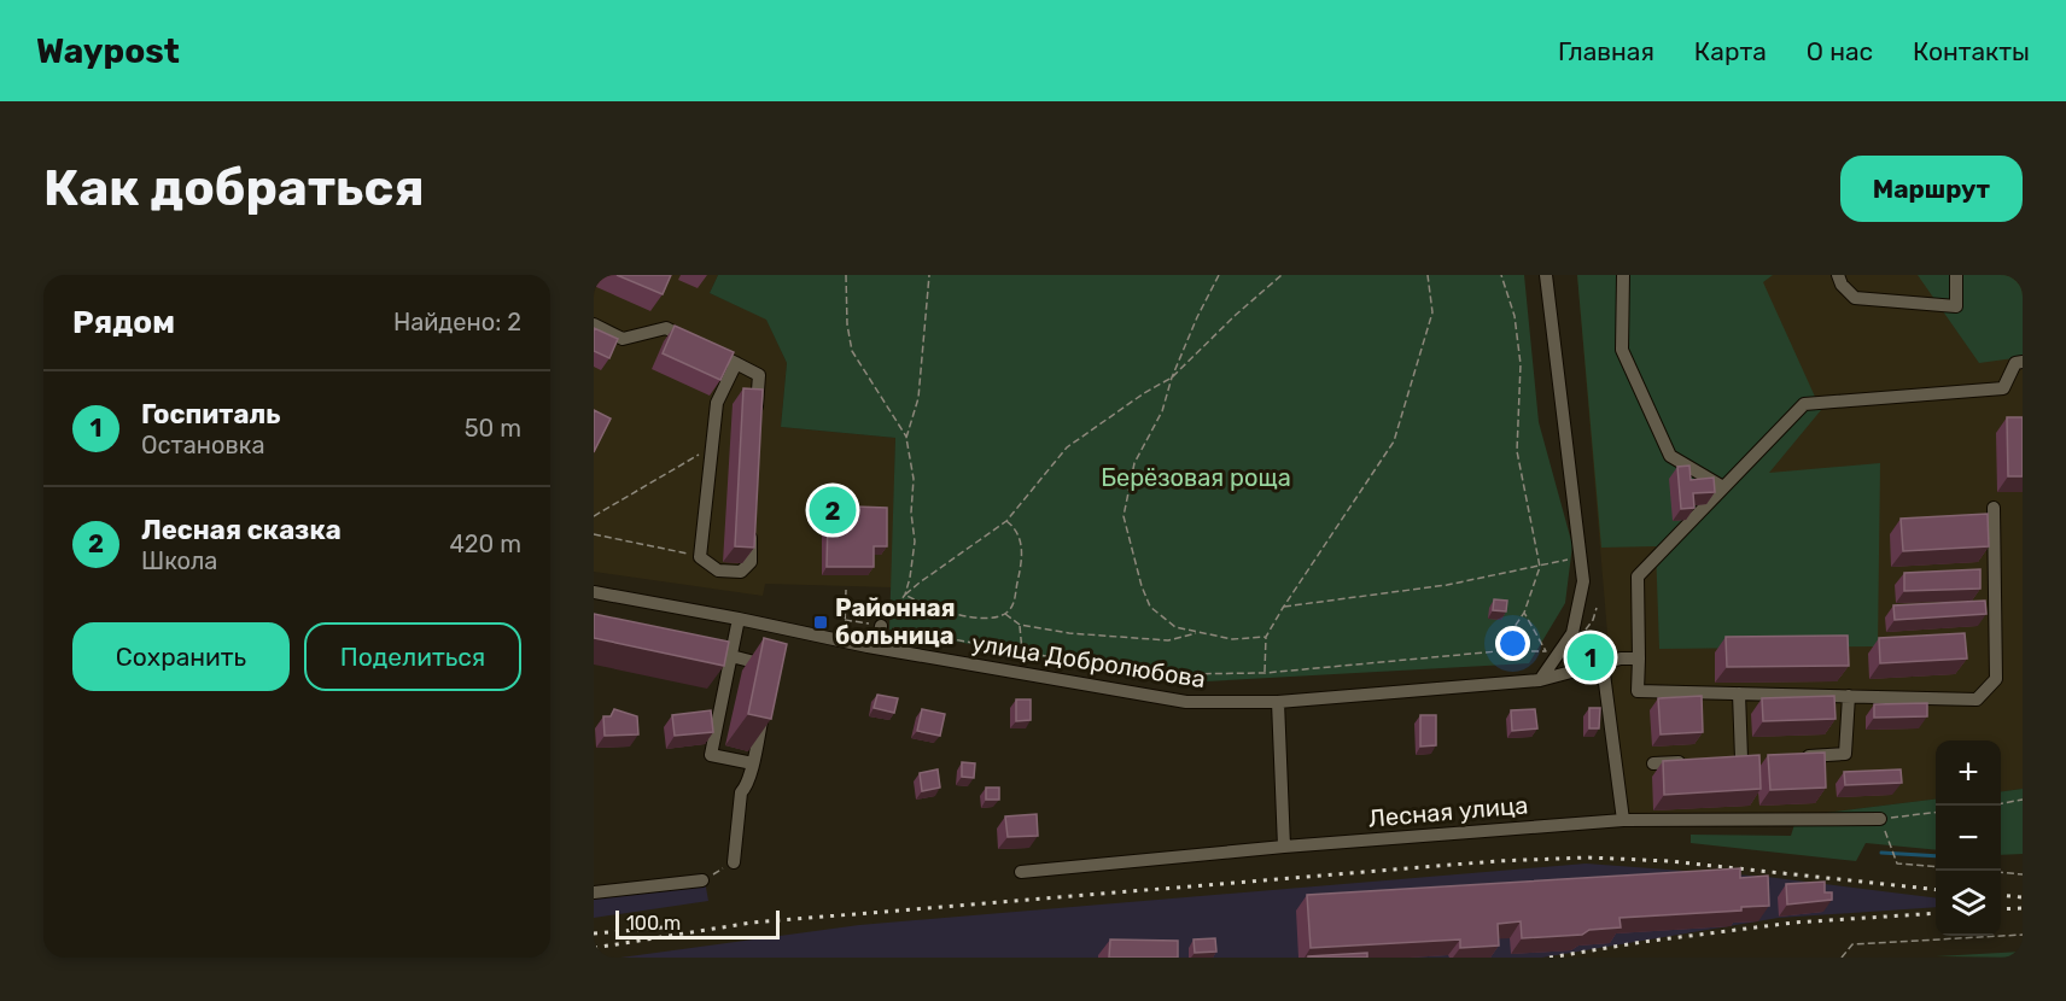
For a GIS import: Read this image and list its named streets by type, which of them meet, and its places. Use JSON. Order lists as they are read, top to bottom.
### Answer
{
  "streets": {
    "street": ["улица Добролюбова", "Лесная улица"]
  },
  "parks": ["Берёзовая роща"],
  "places": {
    "transit": ["Районная больница"]
  },
  "scale_bar": "100 m",
  "page": {
    "header": "Waypost",
    "nav": [
      "Главная",
      "Карта",
      "О нас",
      "Контакты"
    ],
    "buttons": [
      "Маршрут",
      ["Сохранить", "Поделиться"]
    ],
    "title": "Как добраться",
    "heading": ["Рядом", "Найдено: 2"],
    "list": [
      {
        "mark": "1",
        "name": "Госпиталь",
        "note": "Остановка",
        "value": "50 m"
      },
      {
        "mark": "2",
        "name": "Лесная сказка",
        "note": "Школа",
        "value": "420 m"
      }
    ],
    "pins": ["2", "1"],
    "map_buttons": ["+", "−"],
    "scale": "100 m"
  }
}
